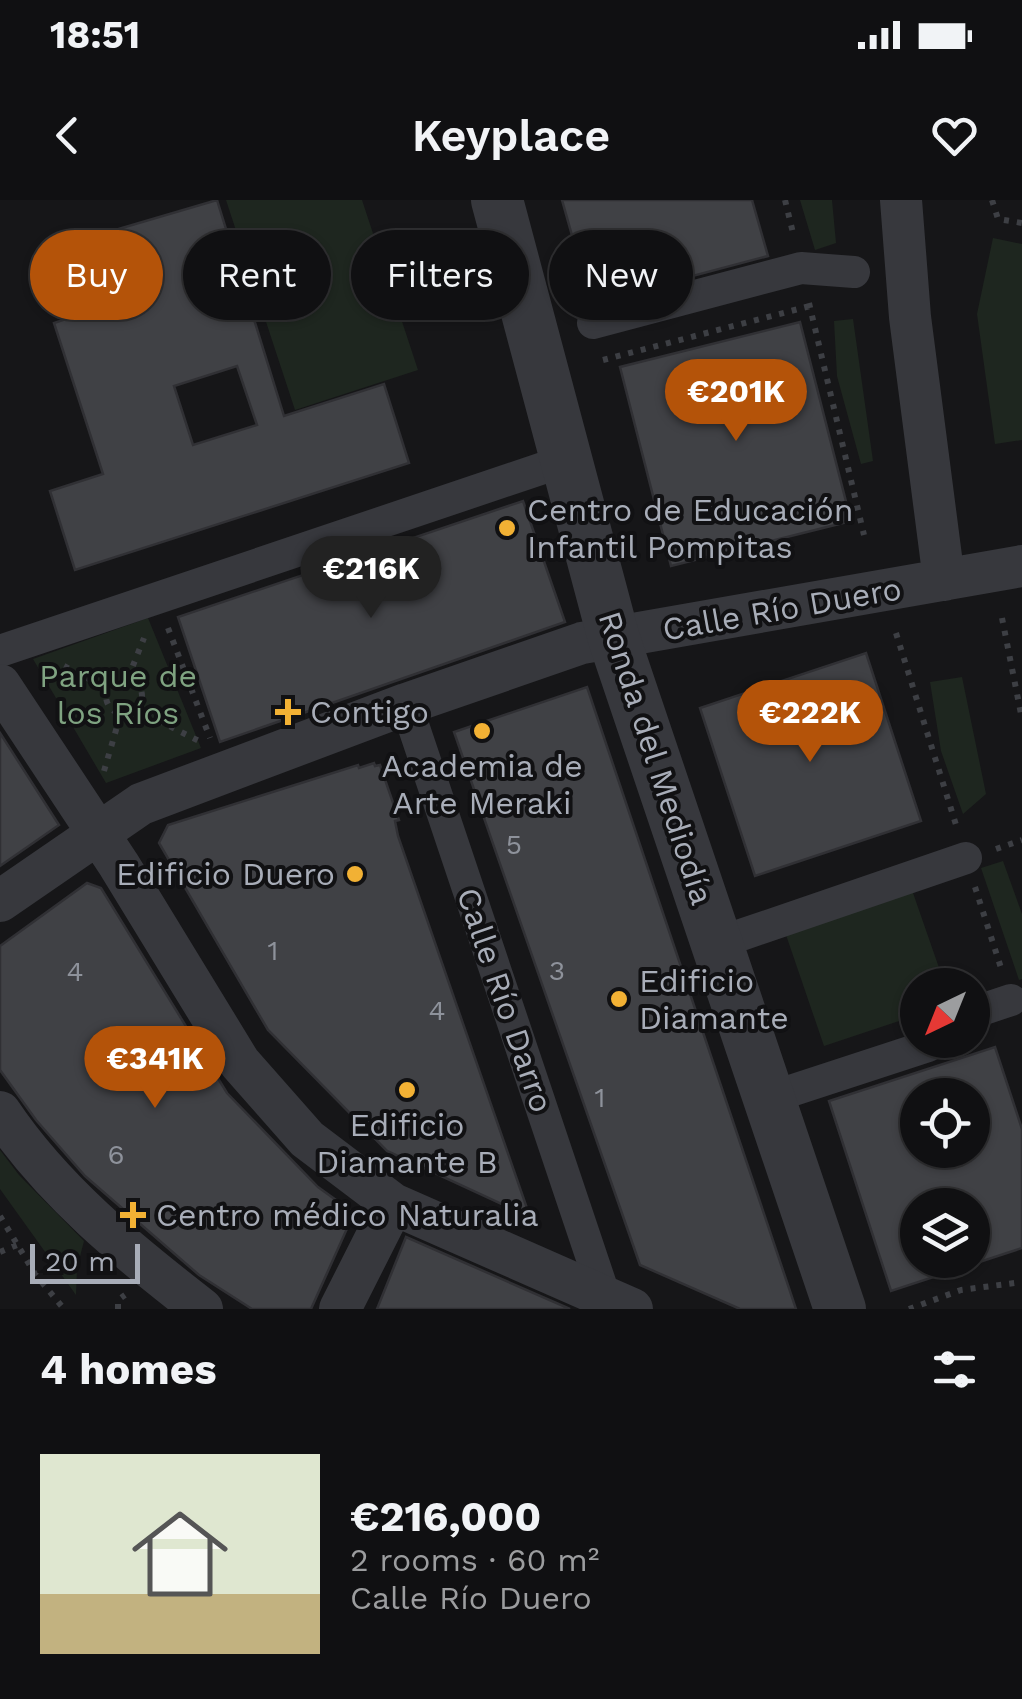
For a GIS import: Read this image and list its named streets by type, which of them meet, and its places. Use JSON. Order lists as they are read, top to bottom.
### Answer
{
  "streets": {
    "street": ["Calle Río Duero", "Ronda del Mediodía", "Calle Río Darro"]
  },
  "crossings": [
    ["Calle Río Duero", "Ronda del Mediodía"],
    ["Calle Río Duero", "Calle Río Darro"]
  ],
  "parks": ["Parque de los Ríos"],
  "places": {
    "other": [
      "Centro de Educación Infantil Pompitas",
      "Academia de Arte Meraki",
      "Edificio Duero",
      "Edificio Diamante",
      "Edificio Diamante B"
    ],
    "health": ["Contigo", "Centro médico Naturalia"]
  },
  "house_numbers": [
    "5",
    "1",
    "3",
    "4",
    "4",
    "1",
    "6"
  ],
  "scale_bar": "20 m",
  "north": "bottom left",
  "page": {
    "status": "18:51",
    "header": "Keyplace",
    "chip": [
      "Buy",
      "Rent",
      "Filters",
      "New"
    ],
    "price": [
      "€201K",
      "€216K",
      "€222K",
      "€341K"
    ],
    "scale": "20 m",
    "heading": "4 homes",
    "list": [
      {
        "name": "€216,000",
        "note": "2 rooms · 60 m² · Calle Río Duero"
      }
    ]
  }
}
